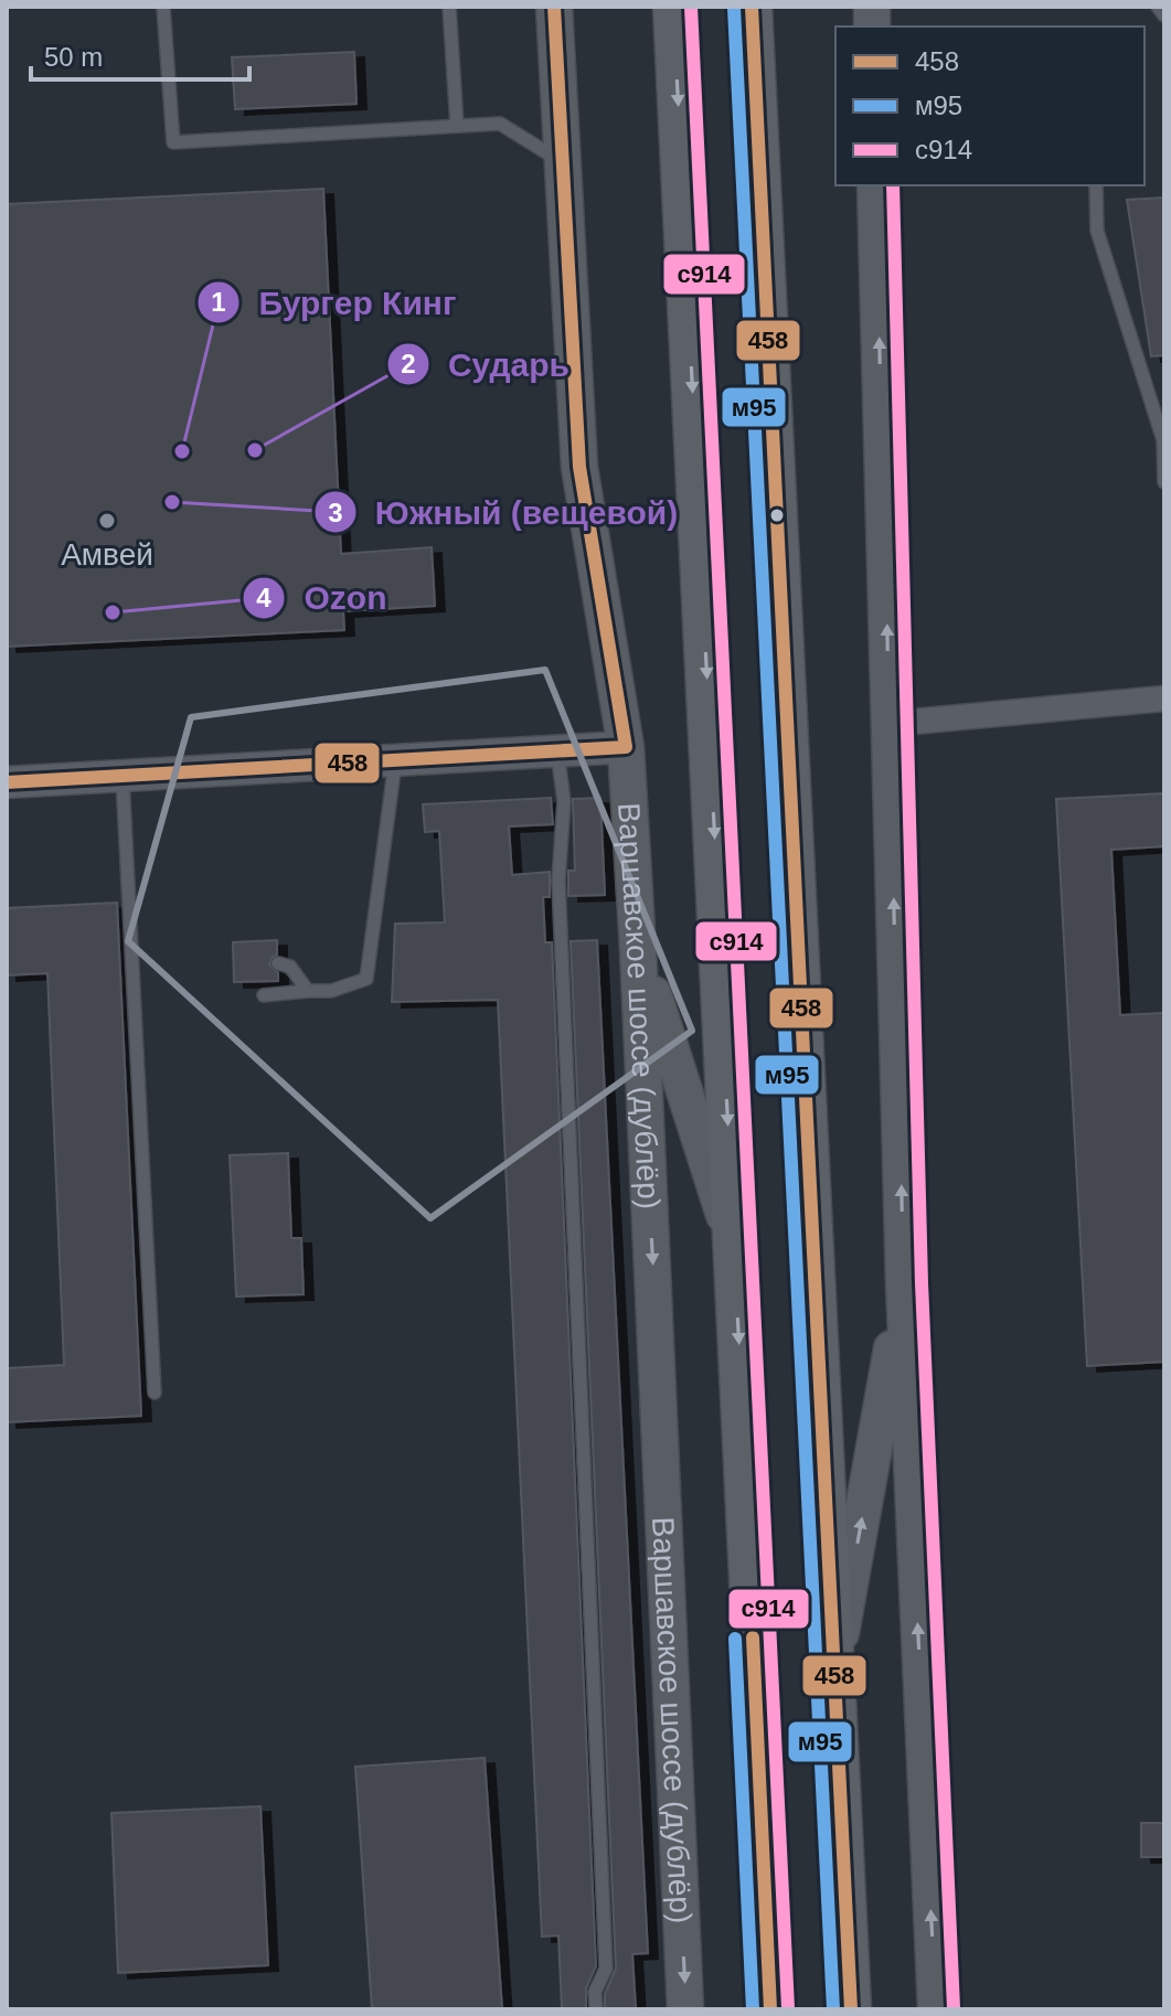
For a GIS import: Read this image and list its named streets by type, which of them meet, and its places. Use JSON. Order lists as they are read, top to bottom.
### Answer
{
  "streets": {
    "main road": ["Варшавское шоссе (дублёр)"]
  },
  "places": [
    "Сударь",
    "Бургер Кинг",
    "Южный (вещевой)",
    "Амвей",
    "Ozon"
  ],
  "lines": ["transit line 458", "transit line с914", "transit line м95"],
  "legend": ["458", "м95", "с914"],
  "scale_bar": "50 m"
}
